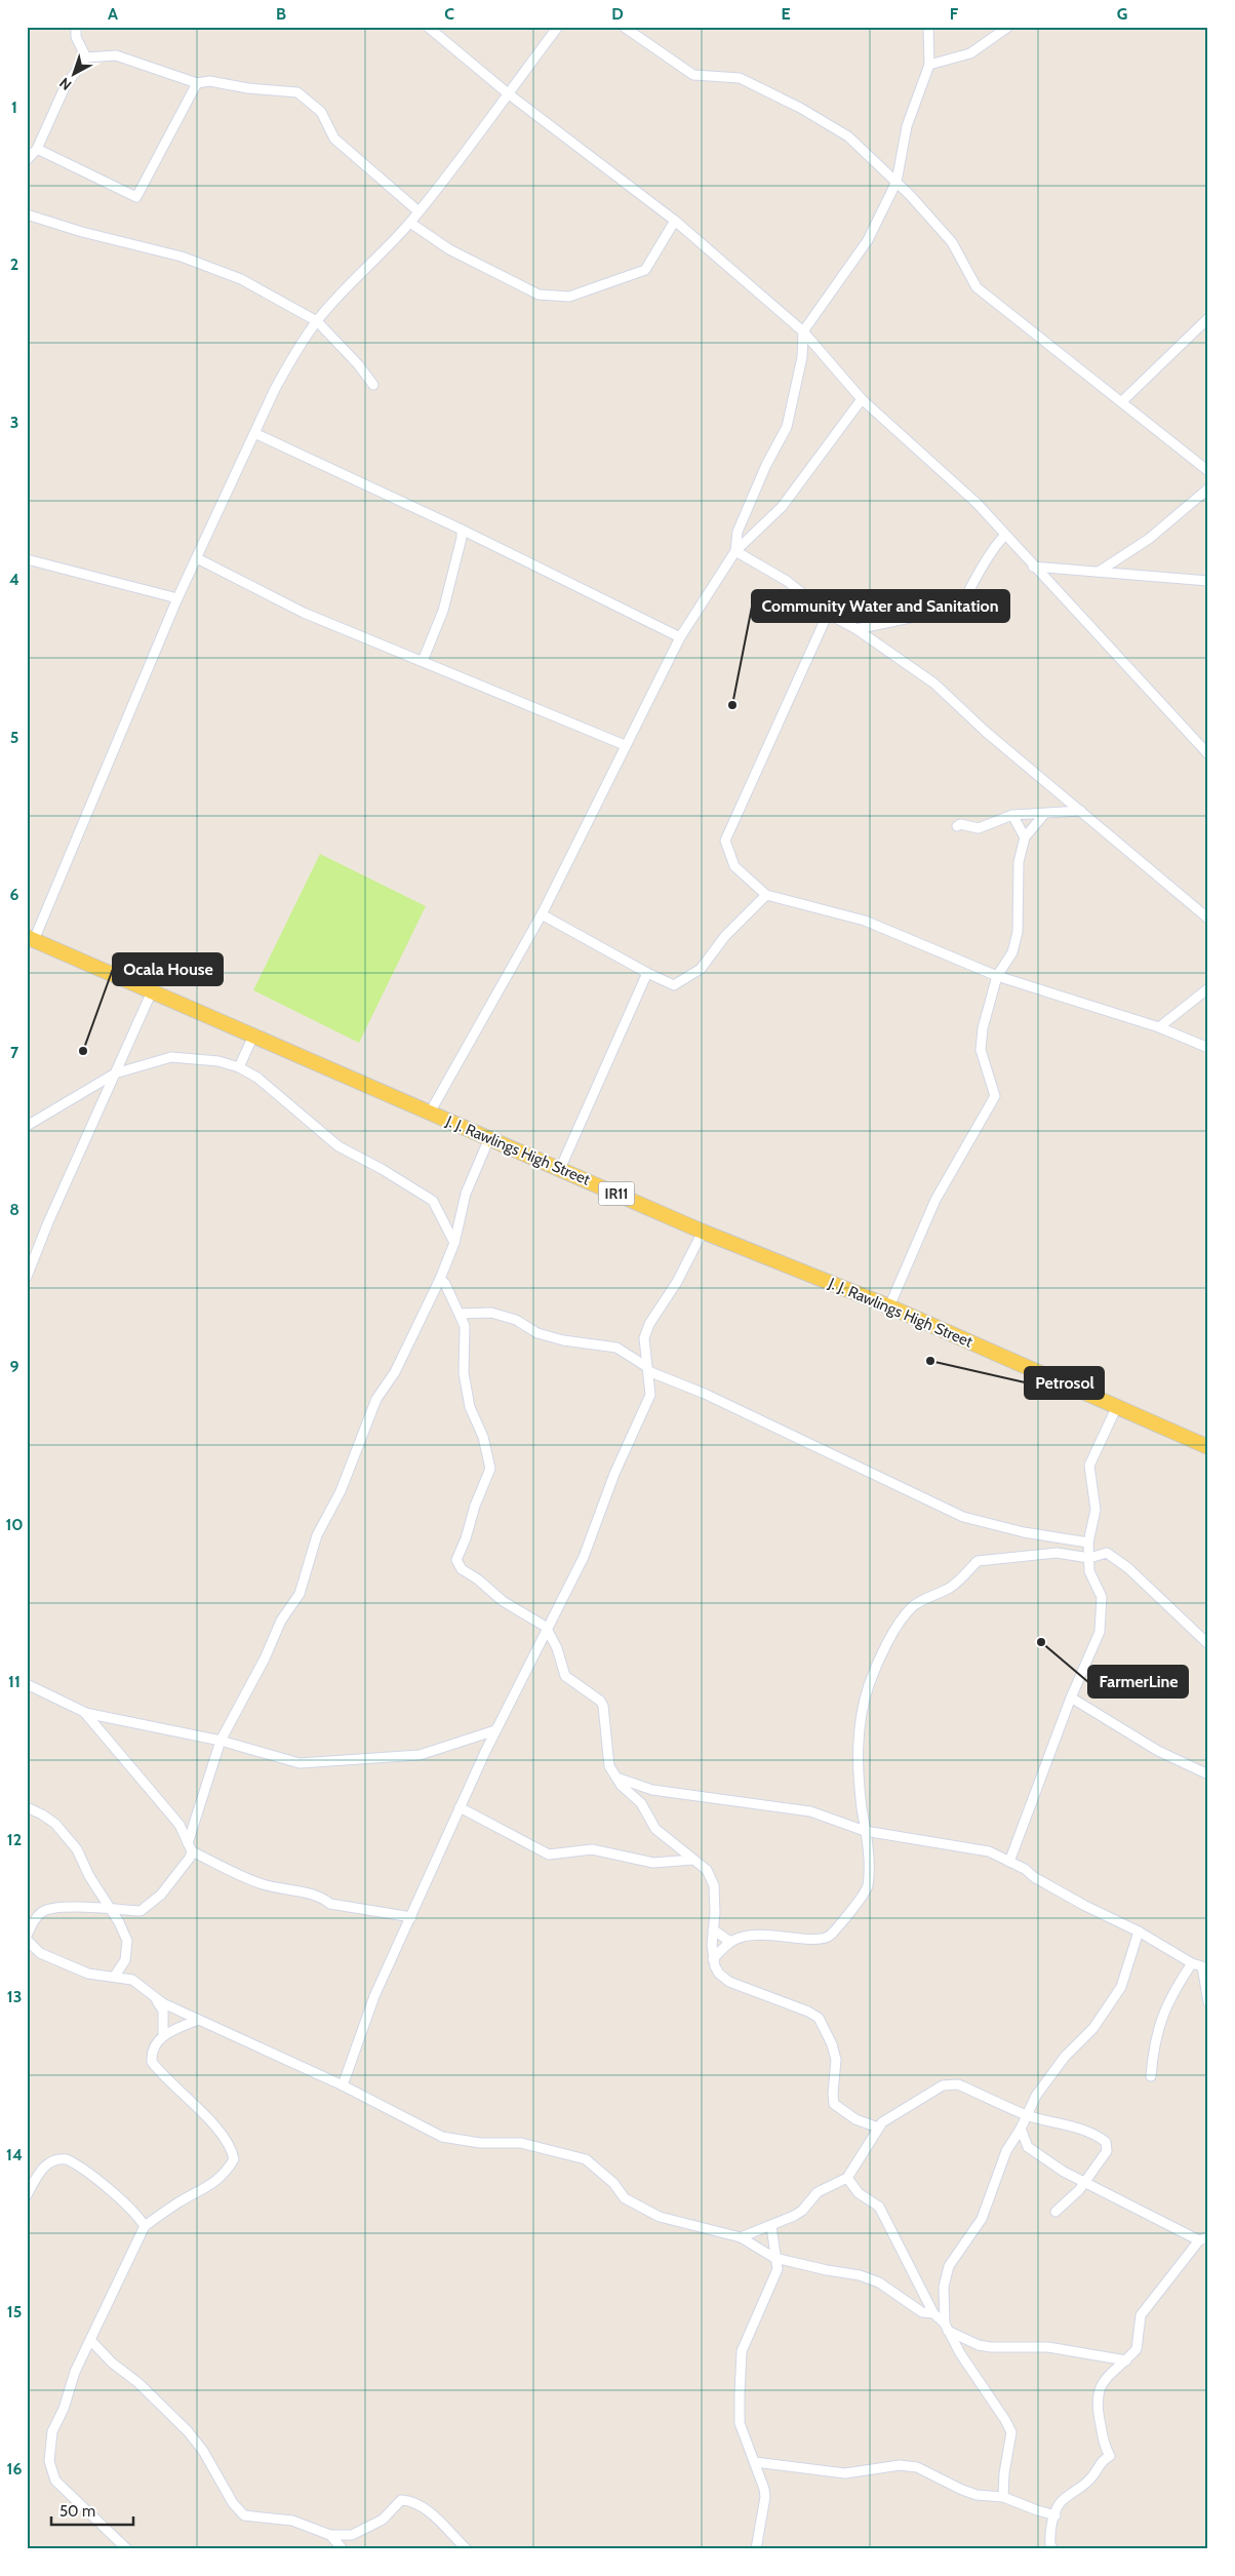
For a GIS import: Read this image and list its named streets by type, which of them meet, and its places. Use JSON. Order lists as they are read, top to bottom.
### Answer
{
  "streets": {
    "main road": ["J. J. Rawlings High Street", "IR11"]
  },
  "places": [
    "Community Water and Sanitation",
    "Ocala House",
    "Petrosol",
    "FarmerLine"
  ],
  "scale_bar": "50 m",
  "north": "bottom left",
  "grid": {
    "columns": [
      "A",
      "B",
      "C",
      "D",
      "E",
      "F",
      "G"
    ],
    "rows": [
      "1",
      "2",
      "3",
      "4",
      "5",
      "6",
      "7",
      "8",
      "9",
      "10",
      "11",
      "12",
      "13",
      "14",
      "15",
      "16"
    ]
  }
}
